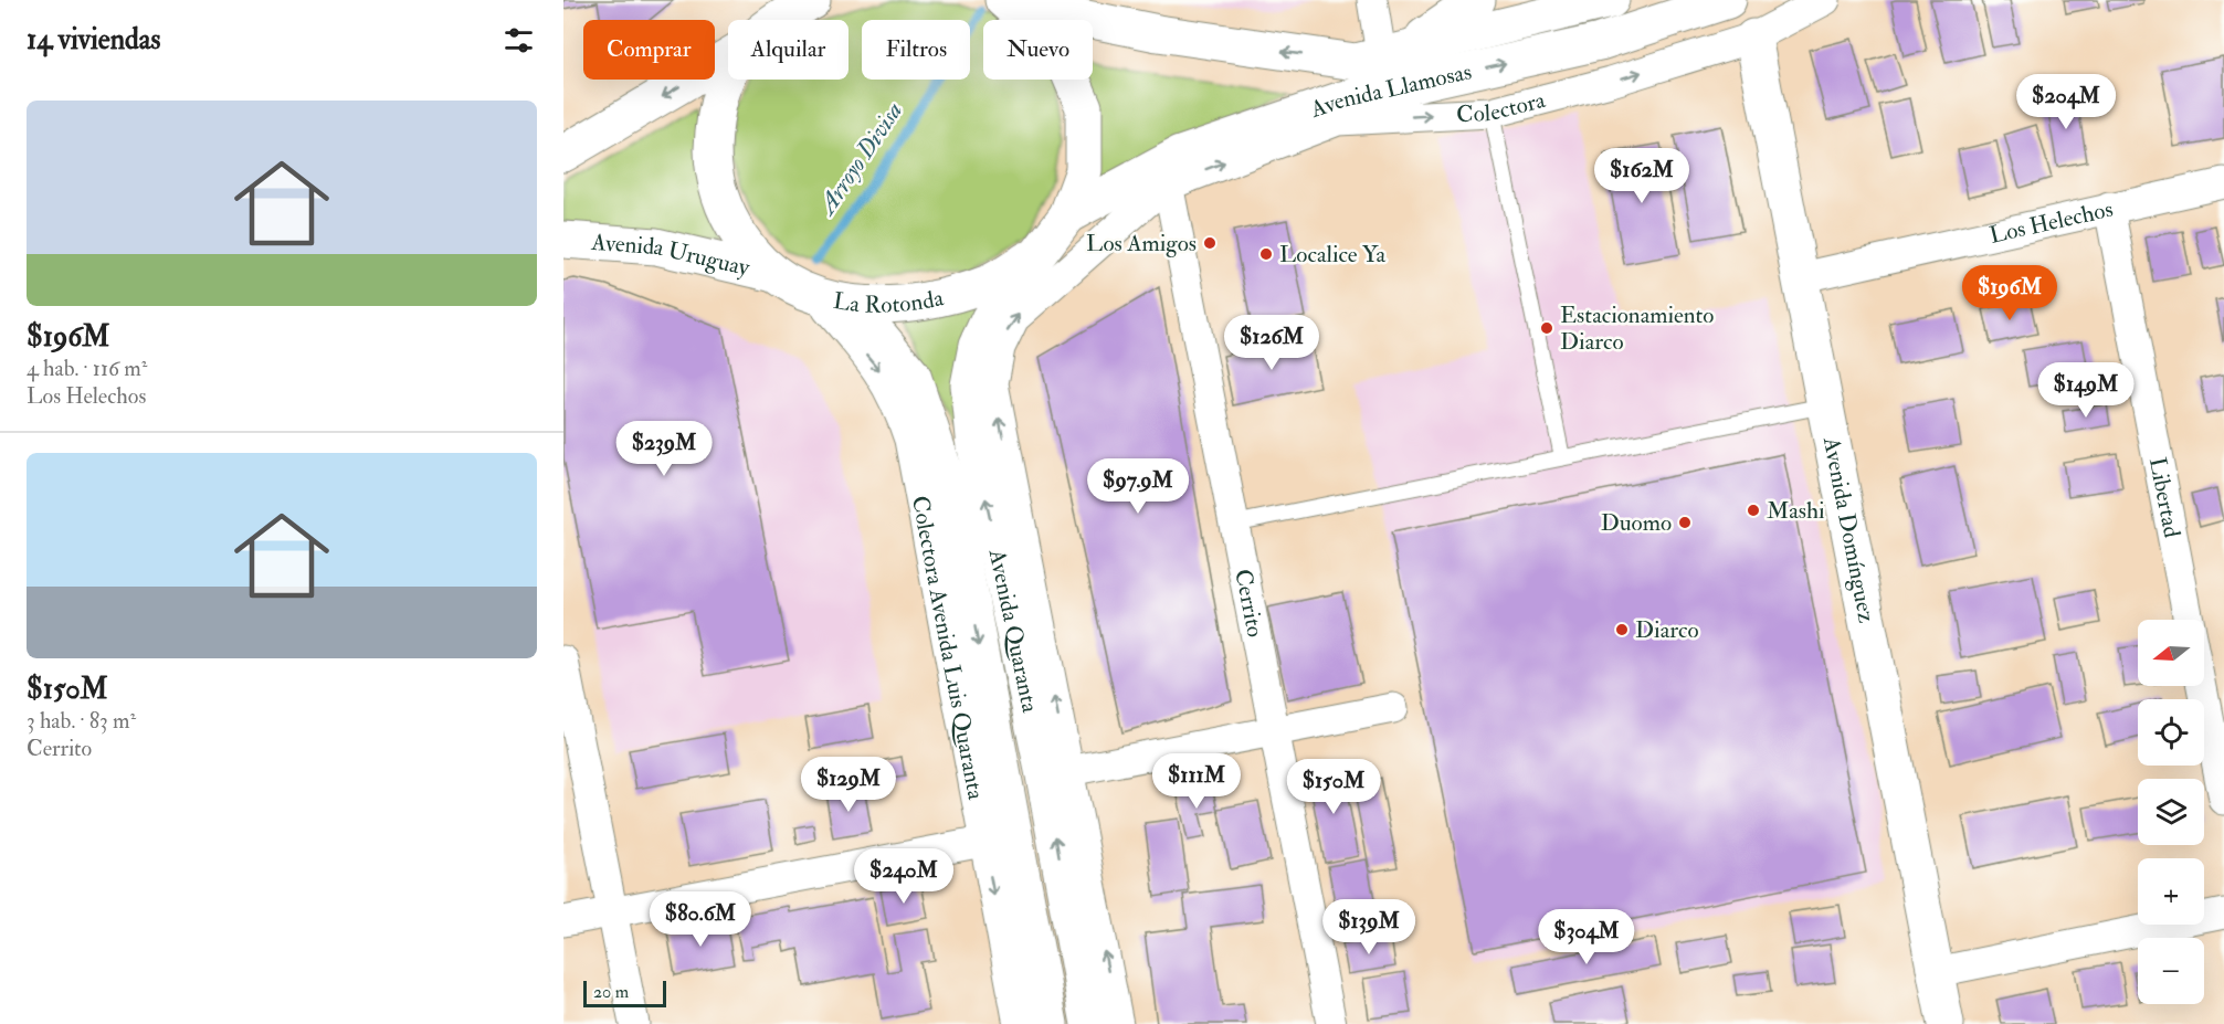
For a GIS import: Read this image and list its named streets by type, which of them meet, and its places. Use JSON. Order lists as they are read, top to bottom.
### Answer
{
  "streets": {
    "main road": [
      "Avenida Llamosas",
      "Avenida Uruguay",
      "La Rotonda",
      "Avenida Domínguez",
      "Avenida Quaranta"
    ],
    "street": [
      "Colectora",
      "Los Helechos",
      "Libertad",
      "Cerrito",
      "Colectora Avenida Luis Quaranta"
    ]
  },
  "crossings": [
    ["Avenida Llamosas", "Colectora"],
    ["Avenida Llamosas", "La Rotonda"],
    ["Avenida Llamosas", "Avenida Quaranta"],
    ["Colectora", "La Rotonda"],
    ["Colectora", "Avenida Domínguez"],
    ["Colectora", "Cerrito"],
    ["Colectora", "Avenida Quaranta"],
    ["Los Helechos", "Libertad"],
    ["Los Helechos", "Avenida Domínguez"],
    ["Avenida Uruguay", "La Rotonda"],
    ["La Rotonda", "Avenida Quaranta"],
    ["Avenida Quaranta", "Colectora Avenida Luis Quaranta"]
  ],
  "water": ["Arroyo Divisa"],
  "places": [
    "Los Amigos",
    "Localice Ya",
    "Estacionamiento Diarco",
    "Mashi",
    "Duomo",
    "Diarco"
  ],
  "scale_bar": "20 m",
  "north": "left",
  "page": {
    "heading": "14 viviendas",
    "chip": [
      "Comprar",
      "Alquilar",
      "Filtros",
      "Nuevo"
    ],
    "price": [
      "$204M",
      "$162M",
      "$196M",
      "$126M",
      "$149M",
      "$239M",
      "$97.9M",
      "$111M",
      "$129M",
      "$150M",
      "$240M",
      "$80.6M",
      "$139M",
      "$304M"
    ],
    "list": [
      {
        "name": "$196M",
        "note": "4 hab. · 116 m² · Los Helechos"
      },
      {
        "name": "$150M",
        "note": "3 hab. · 83 m² · Cerrito"
      }
    ],
    "map_buttons": ["+", "−"],
    "scale": "20 m"
  }
}
